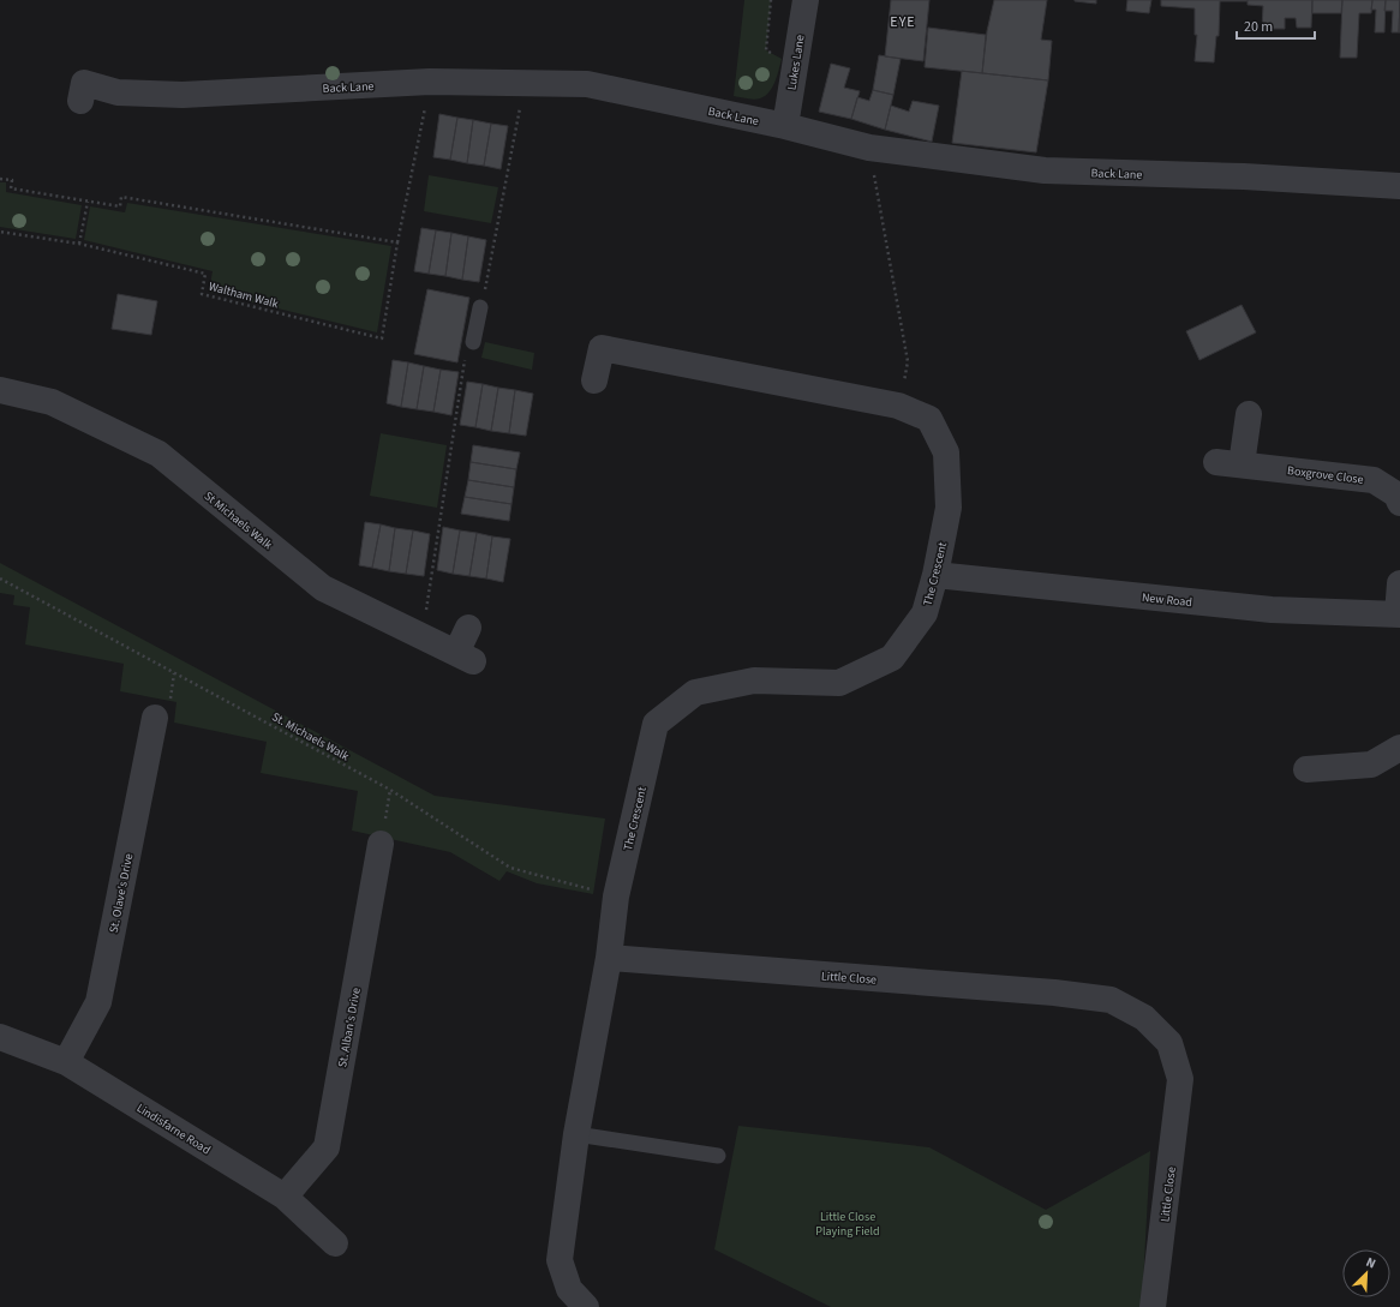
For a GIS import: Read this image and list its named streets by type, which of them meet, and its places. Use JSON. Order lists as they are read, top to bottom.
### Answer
{
  "streets": {
    "street": [
      "Lukes Lane",
      "Back Lane",
      "Boxgrove Close",
      "St Michaels Walk",
      "The Crescent",
      "New Road",
      "St. Olave's Drive",
      "Little Close",
      "St. Alban's Drive",
      "Lindisfarne Road"
    ],
    "path": ["Waltham Walk", "St. Michaels Walk"]
  },
  "crossings": [
    ["Lukes Lane", "Back Lane"],
    ["Back Lane", "Waltham Walk"],
    ["The Crescent", "New Road"],
    ["The Crescent", "St. Michaels Walk"],
    ["The Crescent", "Little Close"],
    ["St. Olave's Drive", "Lindisfarne Road"],
    ["St. Alban's Drive", "Lindisfarne Road"]
  ],
  "districts": ["EYE"],
  "parks": ["Little Close Playing Field"],
  "scale_bar": "20 m",
  "north": "top right"
}
